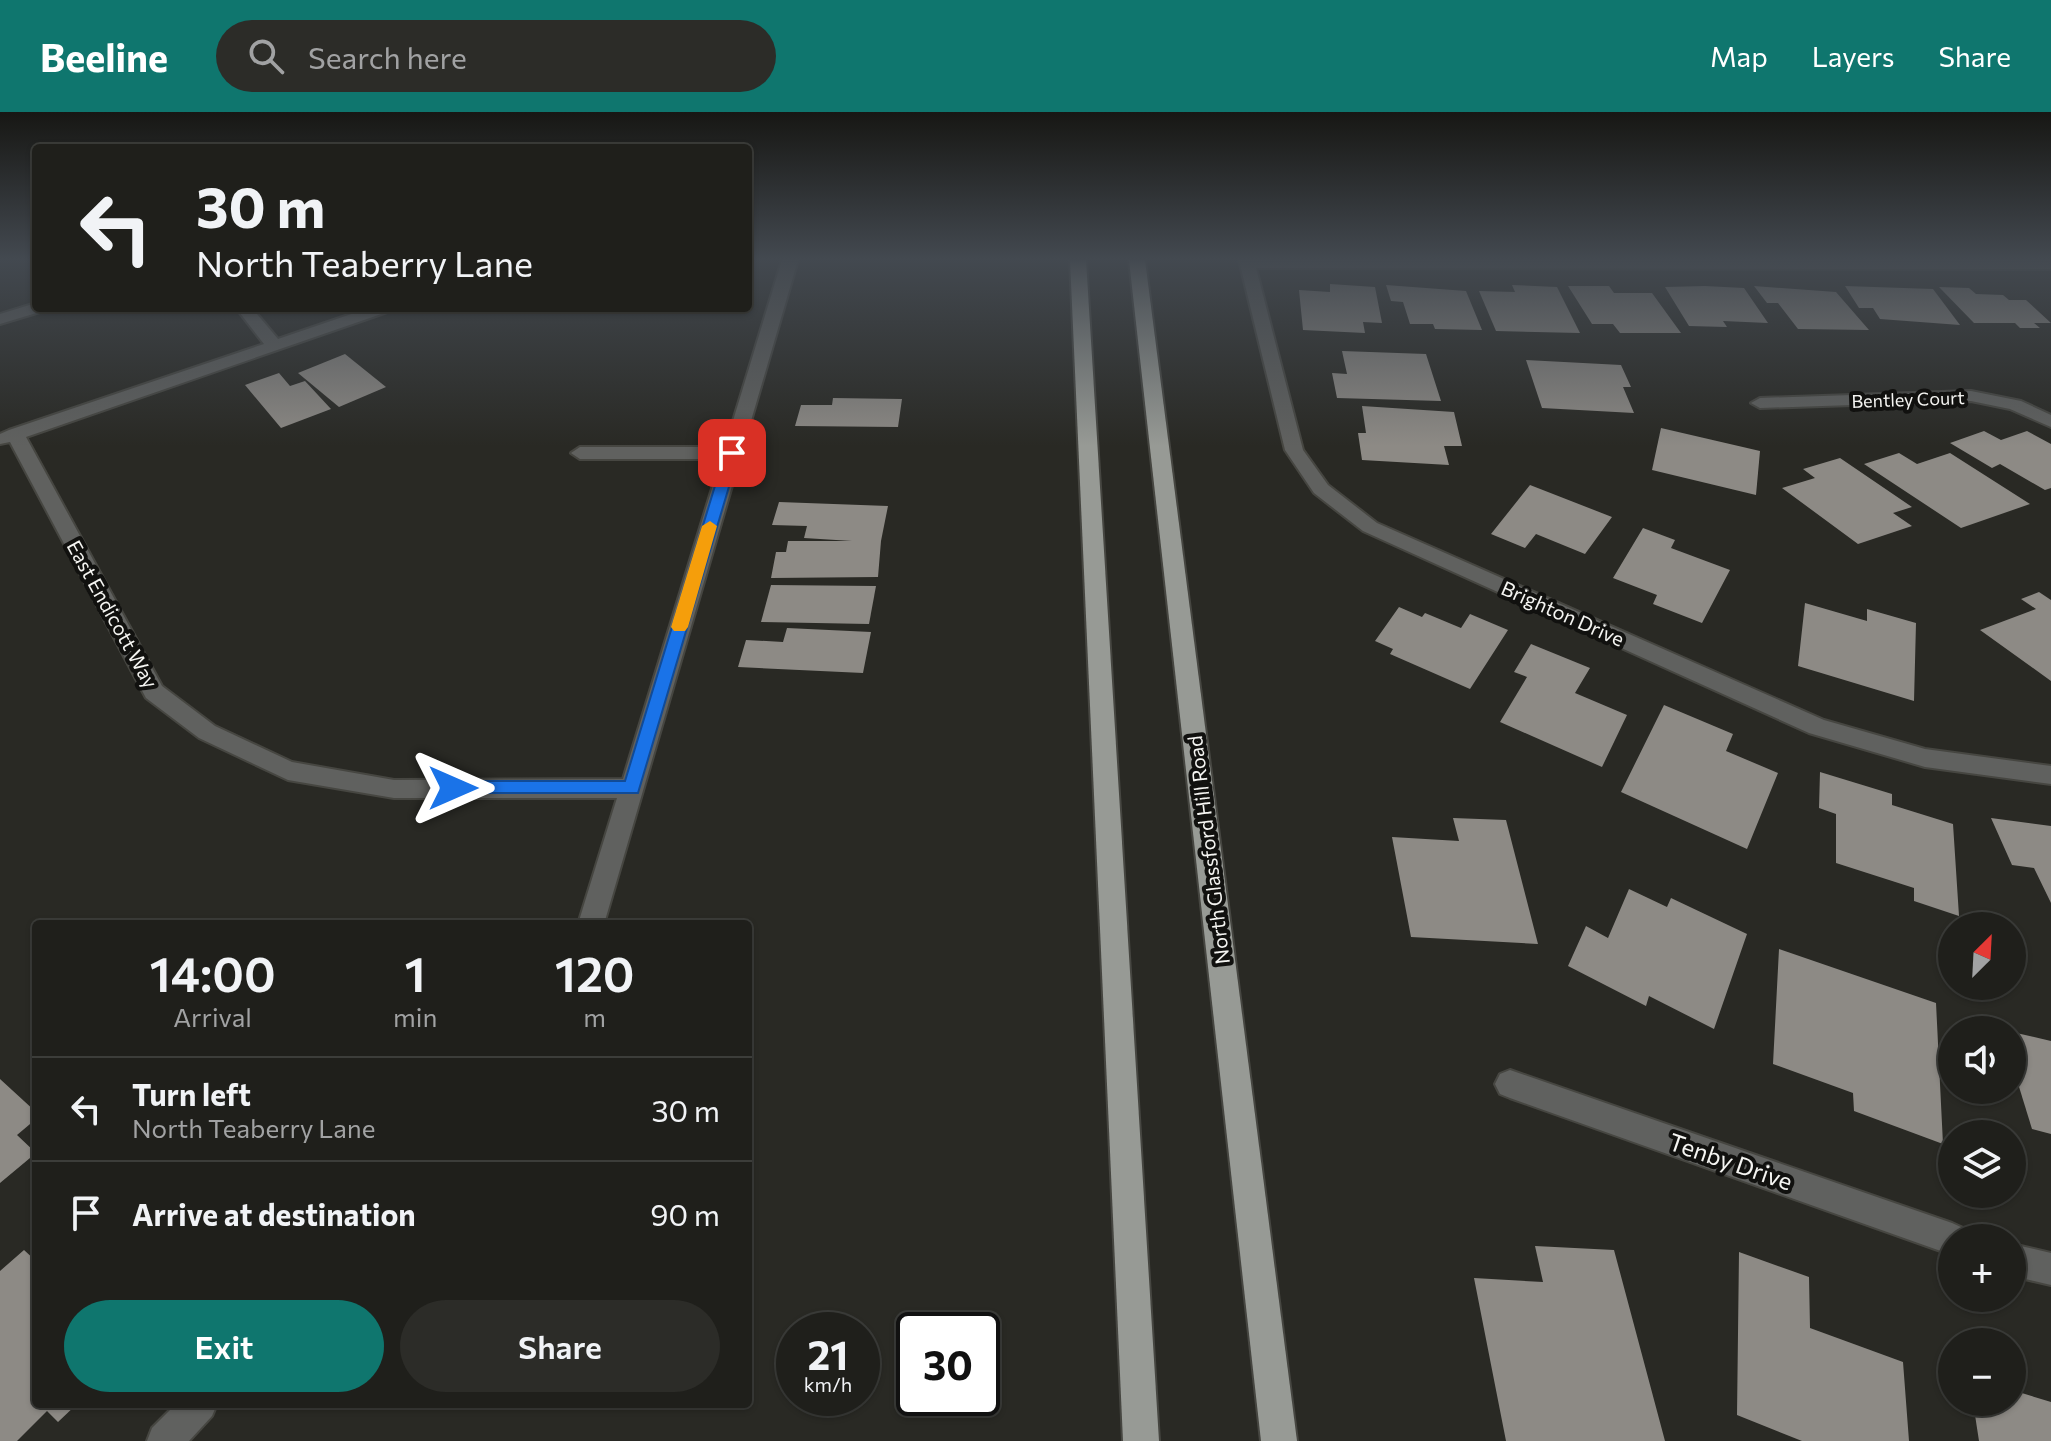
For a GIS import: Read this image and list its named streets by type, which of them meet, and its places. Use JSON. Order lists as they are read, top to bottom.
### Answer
{
  "streets": {
    "main road": ["North Glassford Hill Road"],
    "street": [
      "Bentley Court",
      "Brighton Drive",
      "East Endicott Way",
      "Tenby Drive"
    ]
  },
  "north": "top right",
  "page": {
    "header": "Beeline",
    "search": "Search here",
    "nav": ["Map", "Layers", "Share"],
    "turn": ["30 m", "North Teaberry Lane"],
    "map_buttons": ["+", "−"],
    "eta": [
      "14:00",
      "Arrival",
      "1",
      "min",
      "120",
      "m"
    ],
    "list": [
      {
        "name": "Turn left",
        "note": "North Teaberry Lane",
        "value": "30 m"
      },
      {
        "name": "Arrive at destination",
        "value": "90 m"
      }
    ],
    "buttons": ["Exit", "Share"],
    "speed": "21 km/h",
    "limit": "30"
  }
}
